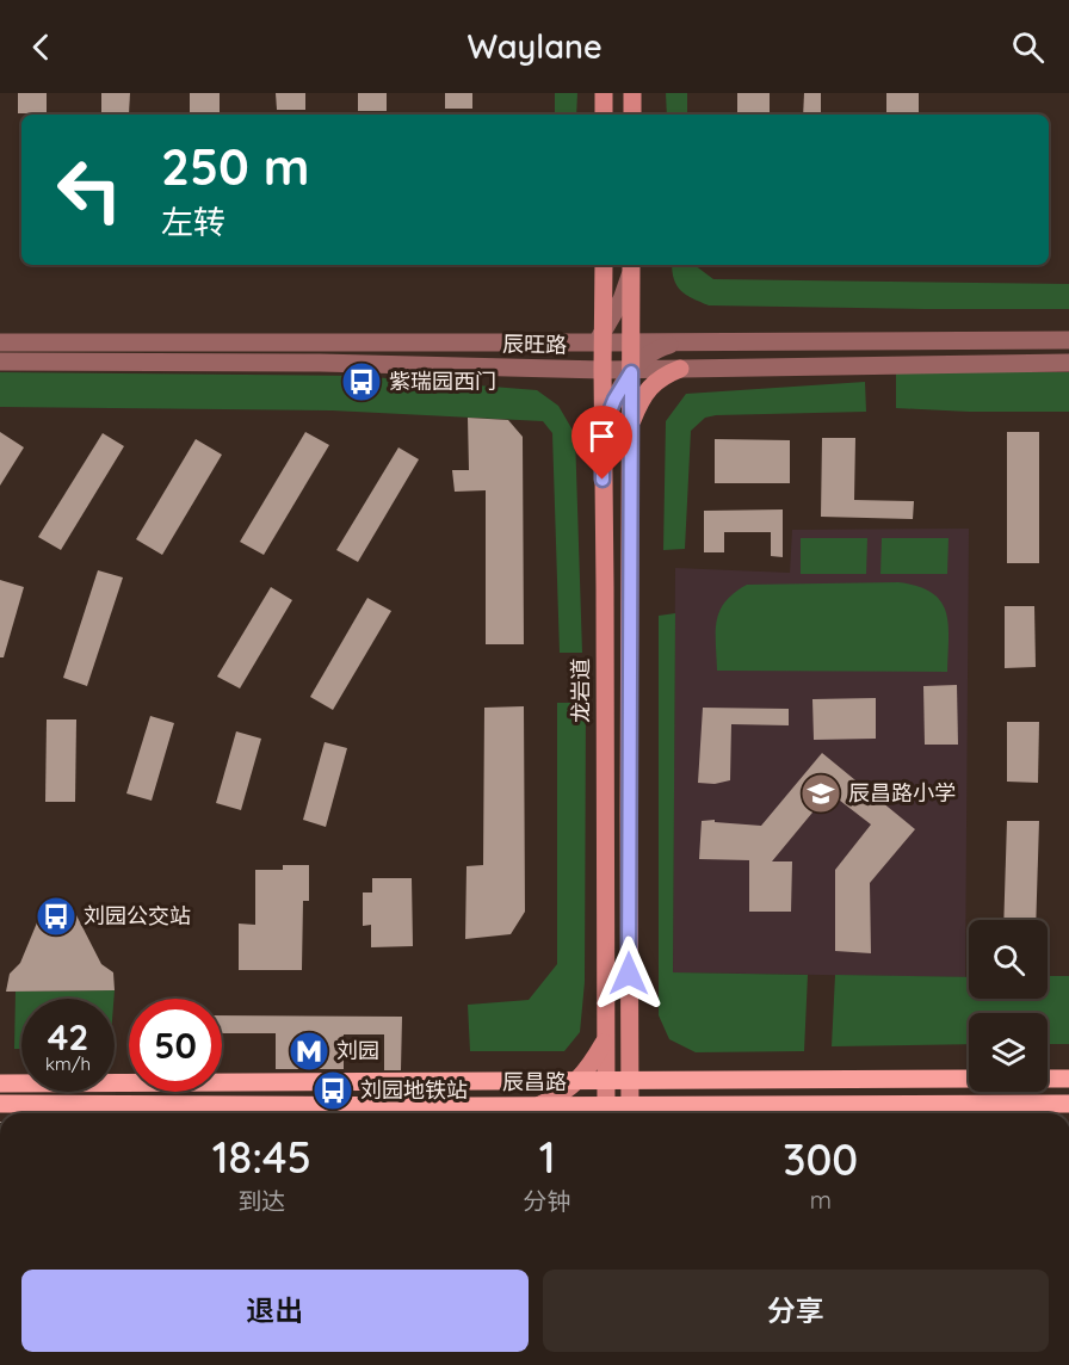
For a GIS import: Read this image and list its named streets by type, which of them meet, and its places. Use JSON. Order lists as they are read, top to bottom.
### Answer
{
  "streets": {
    "main road": ["龙岩道", "辰昌路"],
    "street": ["辰旺路"]
  },
  "crossings": [
    ["辰旺路", "龙岩道"]
  ],
  "places": {
    "bus stop": ["紫瑞园西门", "刘园公交站", "刘园地铁站"],
    "school or university": ["辰昌路小学"],
    "metro station": ["刘园"]
  },
  "page": {
    "header": "Waylane",
    "turn": ["250 m", "左转"],
    "speed": "42 km/h",
    "limit": "50",
    "eta": [
      "18:45",
      "到达",
      "1",
      "分钟",
      "300",
      "m"
    ],
    "buttons": ["退出", "分享"]
  }
}
